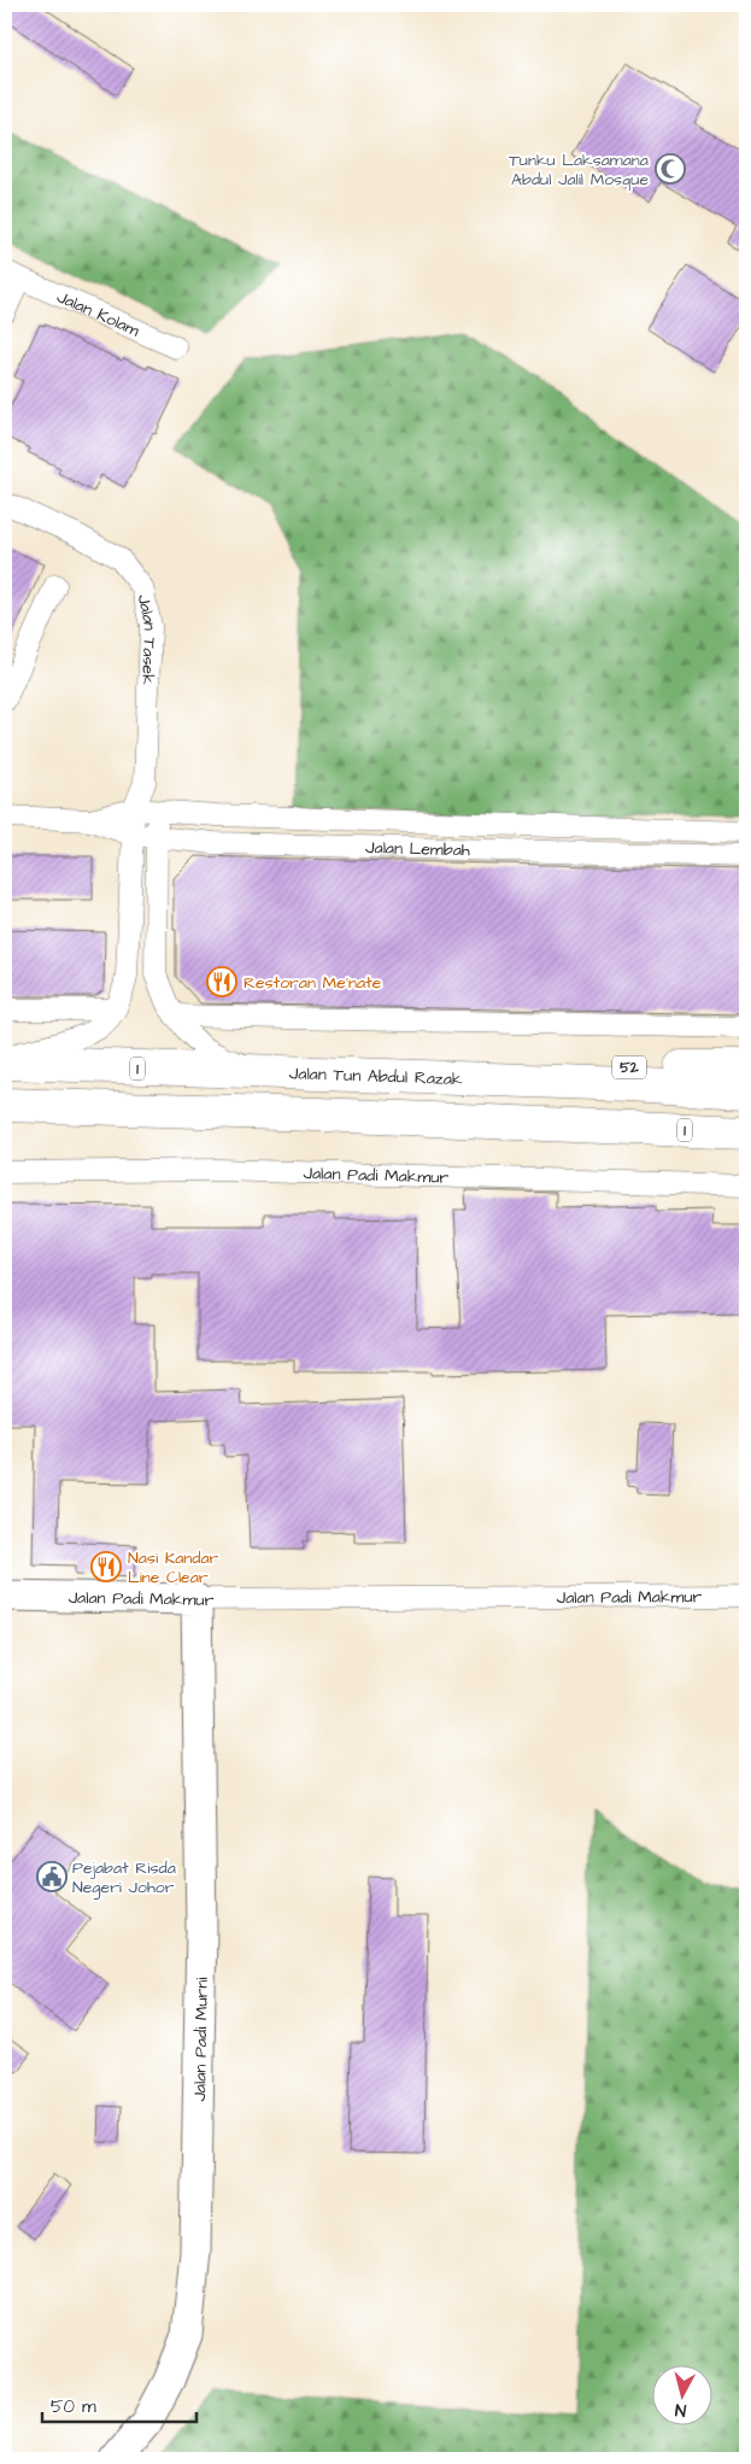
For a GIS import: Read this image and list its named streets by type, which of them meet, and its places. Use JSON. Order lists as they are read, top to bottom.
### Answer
{
  "streets": {
    "highway": ["52", "1", "Jalan Tun Abdul Razak"],
    "street": [
      "Jalan Kolam",
      "Jalan Tasek",
      "Jalan Lembah",
      "Jalan Padi Makmur",
      "Jalan Padi Murni"
    ]
  },
  "crossings": [
    ["Jalan Tasek", "Jalan Lembah"],
    ["52", "Jalan Tun Abdul Razak"],
    ["Jalan Padi Makmur", "Jalan Padi Murni"]
  ],
  "places": {
    "mosque": ["Tunku Laksamana Abdul Jalil Mosque"],
    "restaurant": ["Restoran Me’nate", "Nasi Kandar Line Clear"],
    "public building": ["Pejabat Risda Negeri Johor"]
  },
  "scale_bar": "50 m",
  "north": "bottom"
}
